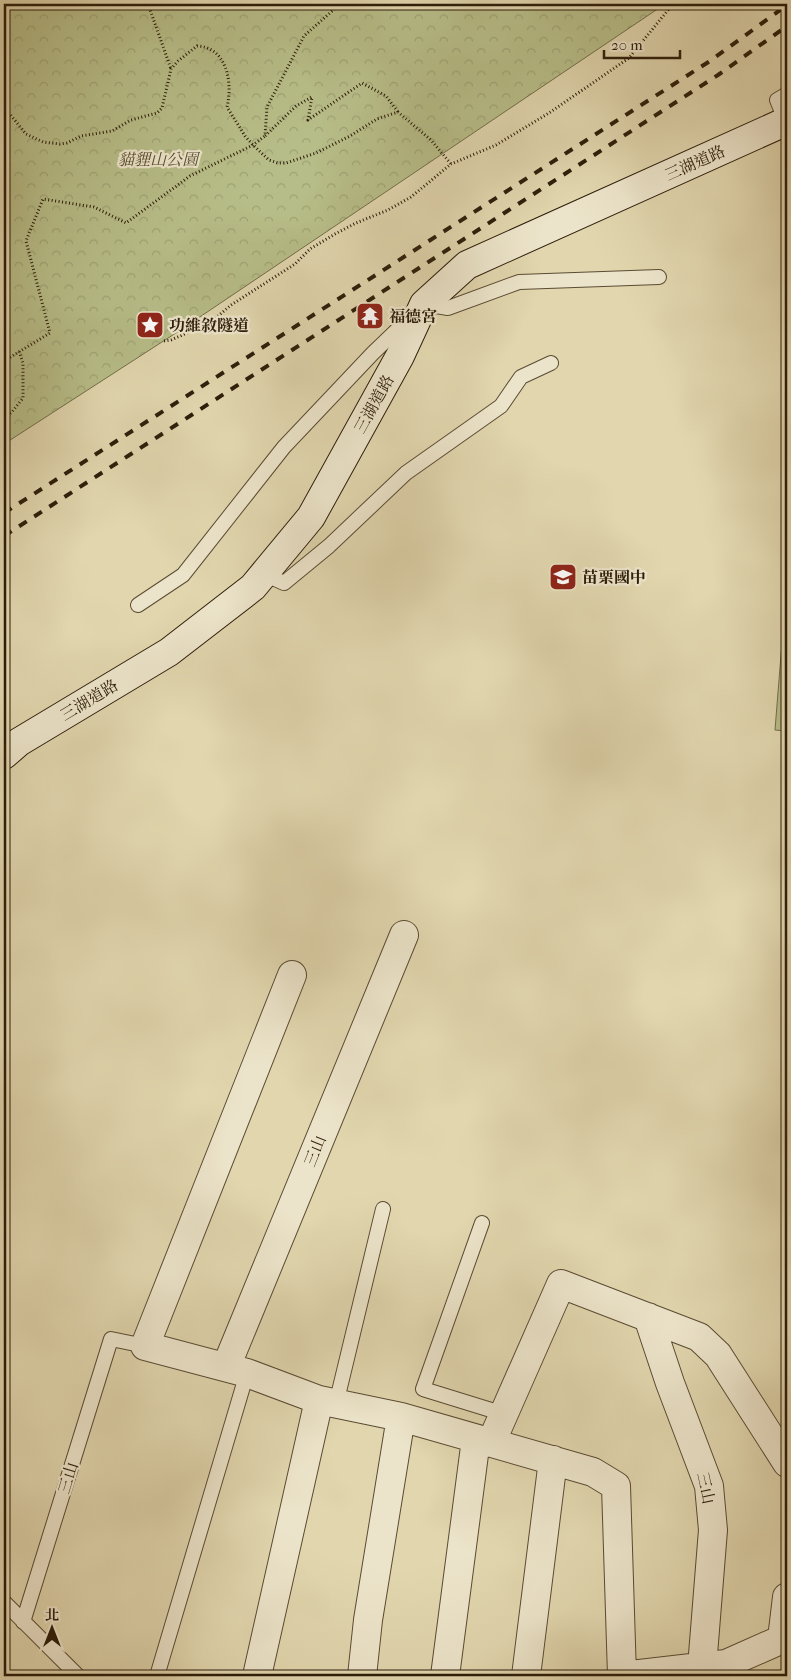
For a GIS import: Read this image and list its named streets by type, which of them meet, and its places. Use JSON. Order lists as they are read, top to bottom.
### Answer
{
  "streets": {
    "street": ["三湖道路", "三山"]
  },
  "parks": ["貓貍山公園"],
  "places": {
    "temple": ["福德宮"],
    "place": ["功維敘隧道"],
    "school or university": ["苗栗國中"]
  },
  "scale_bar": "20 m",
  "north": "top"
}
